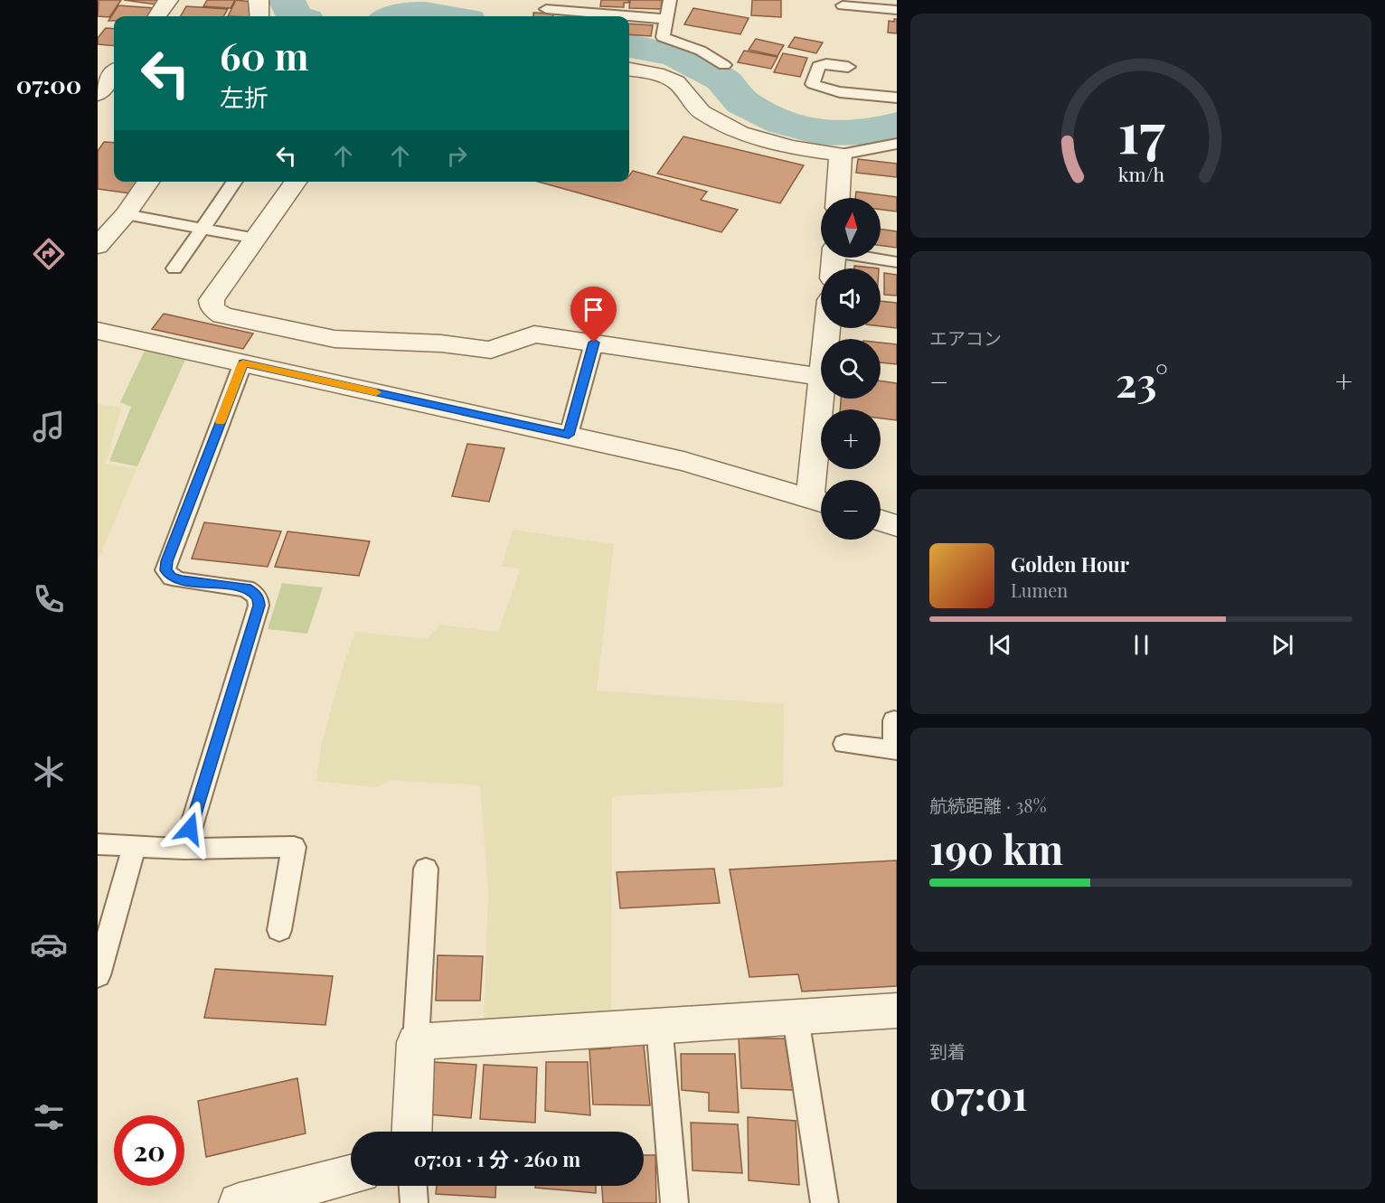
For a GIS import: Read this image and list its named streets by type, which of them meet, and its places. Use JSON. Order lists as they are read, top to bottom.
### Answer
{
  "north": "top",
  "page": {
    "tabs": "07:00",
    "turn": ["60 m", "左折"],
    "map_buttons": ["+", "−"],
    "tile": [
      "エアコン",
      ["航続距離 · 38%", "190 km"],
      ["到着", "07:01"]
    ],
    "heat": ["−", "23°", "+"],
    "song": ["Golden Hour", "Lumen"],
    "limit": "20",
    "trip": "07:01 · 1 分 · 260 m",
    "gauge": ["17", "km/h"]
  }
}
